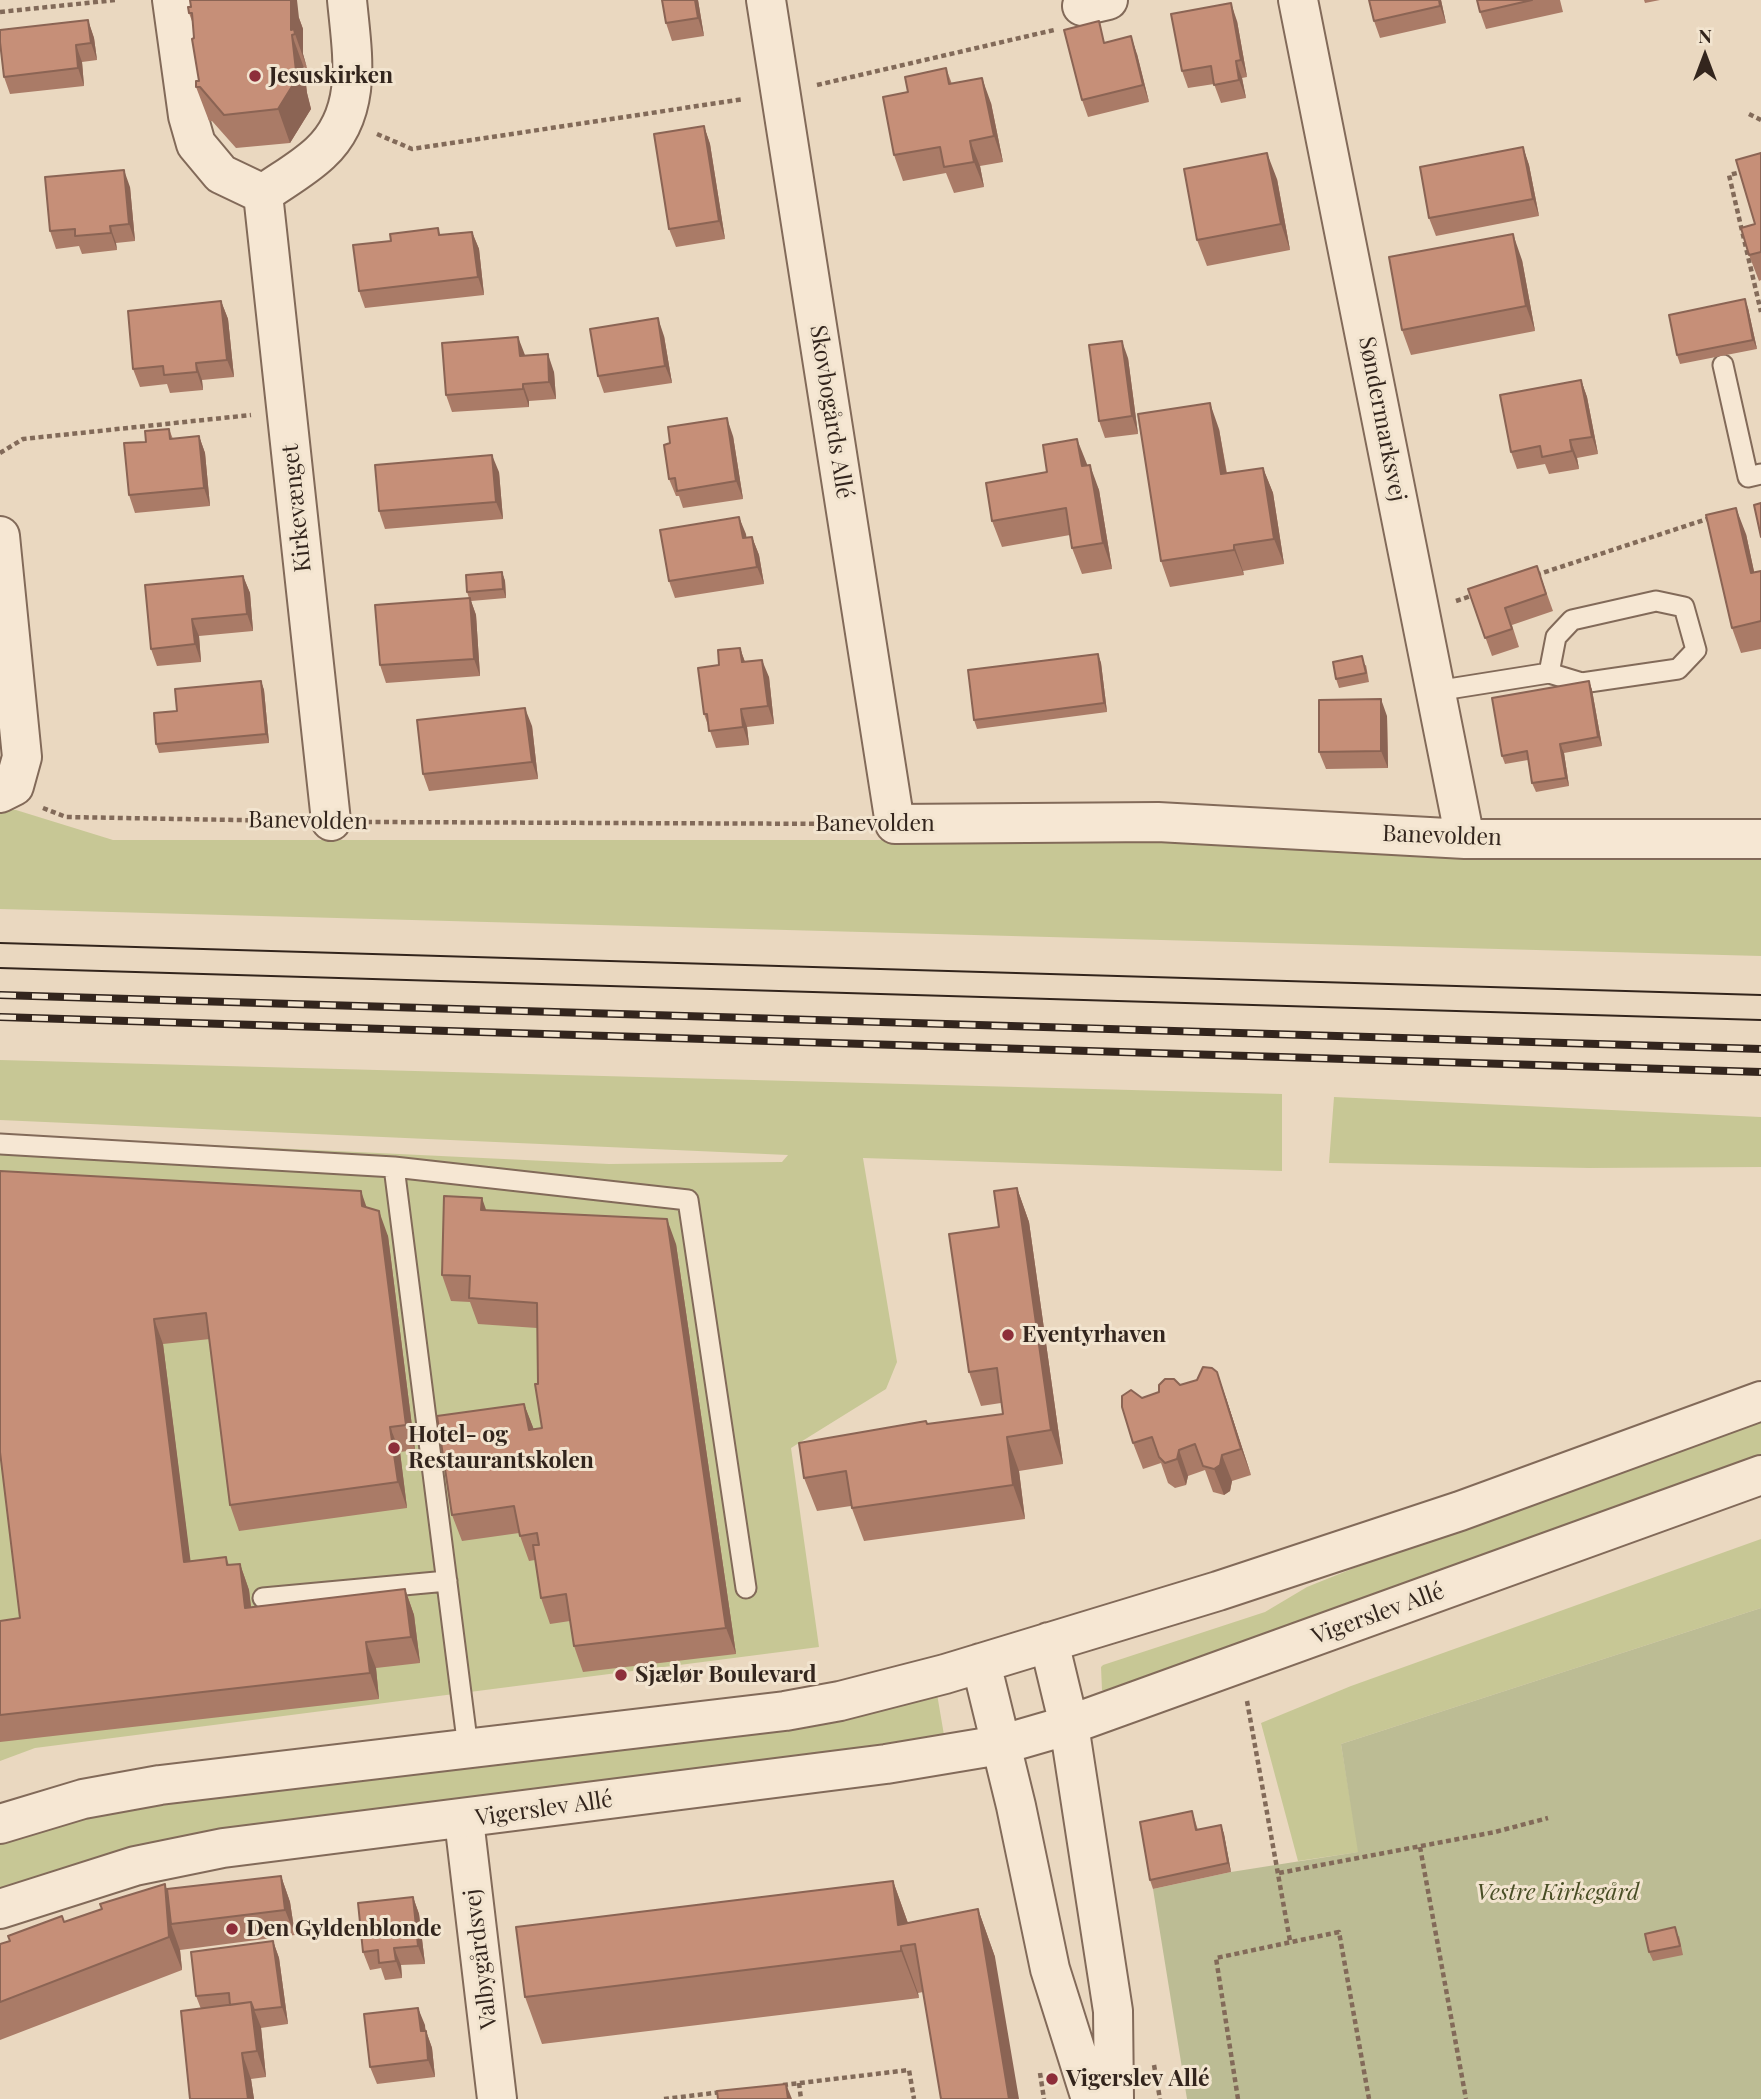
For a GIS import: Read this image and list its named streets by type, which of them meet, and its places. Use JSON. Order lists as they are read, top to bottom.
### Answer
{
  "streets": {
    "street": [
      "Skovbogårds Allé",
      "Søndermarksvej",
      "Kirkevænget",
      "Banevolden",
      "Vigerslev Allé",
      "Valbygårdsvej"
    ]
  },
  "crossings": [
    ["Skovbogårds Allé", "Banevolden"],
    ["Søndermarksvej", "Banevolden"],
    ["Kirkevænget", "Banevolden"],
    ["Vigerslev Allé", "Valbygårdsvej"]
  ],
  "parks": ["Vestre Kirkegård"],
  "places": [
    "Jesuskirken",
    "Eventyrhaven",
    "Hotel- og Restaurantskolen",
    "Sjælør Boulevard",
    "Den Gyldenblonde",
    "Vigerslev Allé"
  ],
  "north": "top"
}
